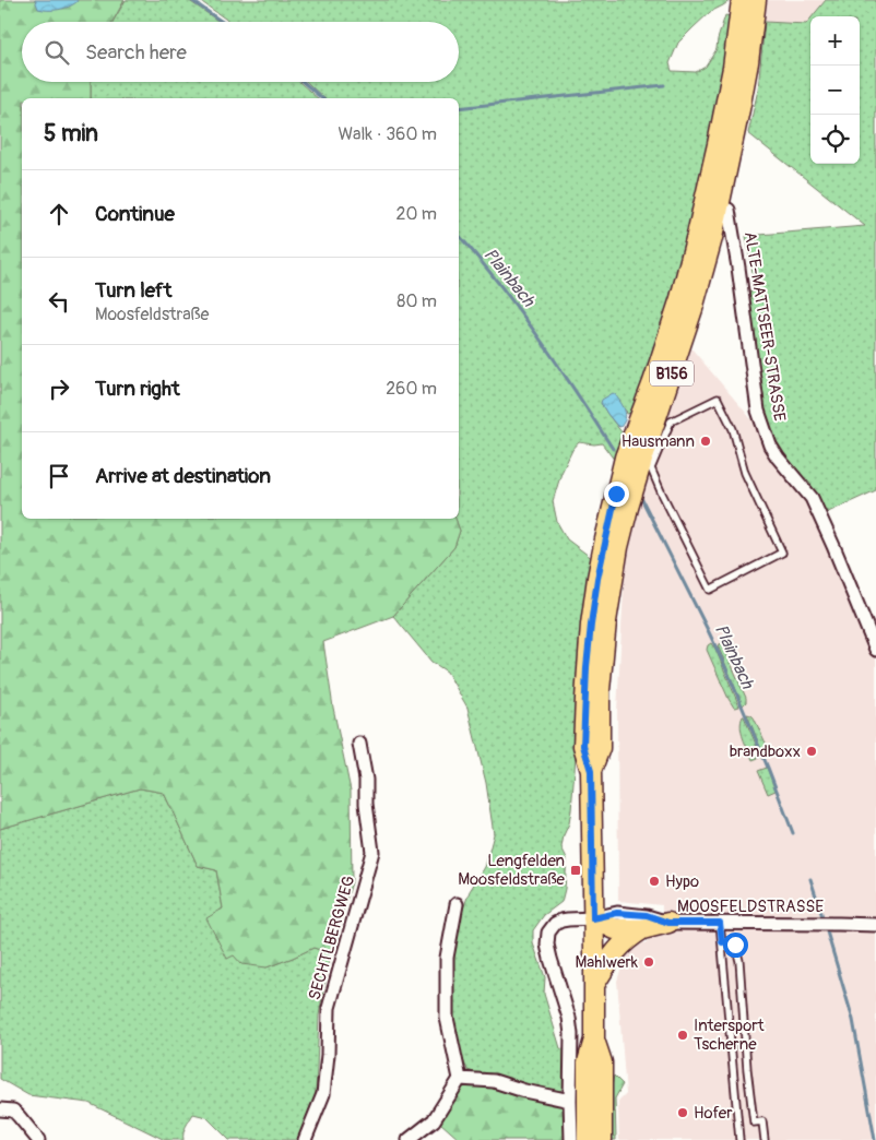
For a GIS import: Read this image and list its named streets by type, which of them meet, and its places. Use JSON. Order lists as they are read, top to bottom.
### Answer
{
  "streets": {
    "main road": ["B156"],
    "street": ["ALTE-MATTSEER-STRASSE", "MOOSFELDSTRASSE", "SECHTLBERGWEG"]
  },
  "crossings": [
    ["B156", "MOOSFELDSTRASSE"]
  ],
  "water": ["Plainbach"],
  "places": {
    "other": [
      "Hausmann",
      "brandboxx",
      "Hypo",
      "Mahlwerk",
      "Intersport Tscherne",
      "Hofer"
    ],
    "transit": ["Lengfelden Moosfeldstraße"]
  },
  "page": {
    "map_buttons": ["+", "−"],
    "search": "Search here",
    "heading": ["5 min", "Walk · 360 m"],
    "list": [
      ["Continue", "20 m"],
      ["Turn left", "Moosfeldstraße", "80 m"],
      ["Turn right", "260 m"],
      "Arrive at destination"
    ]
  }
}
